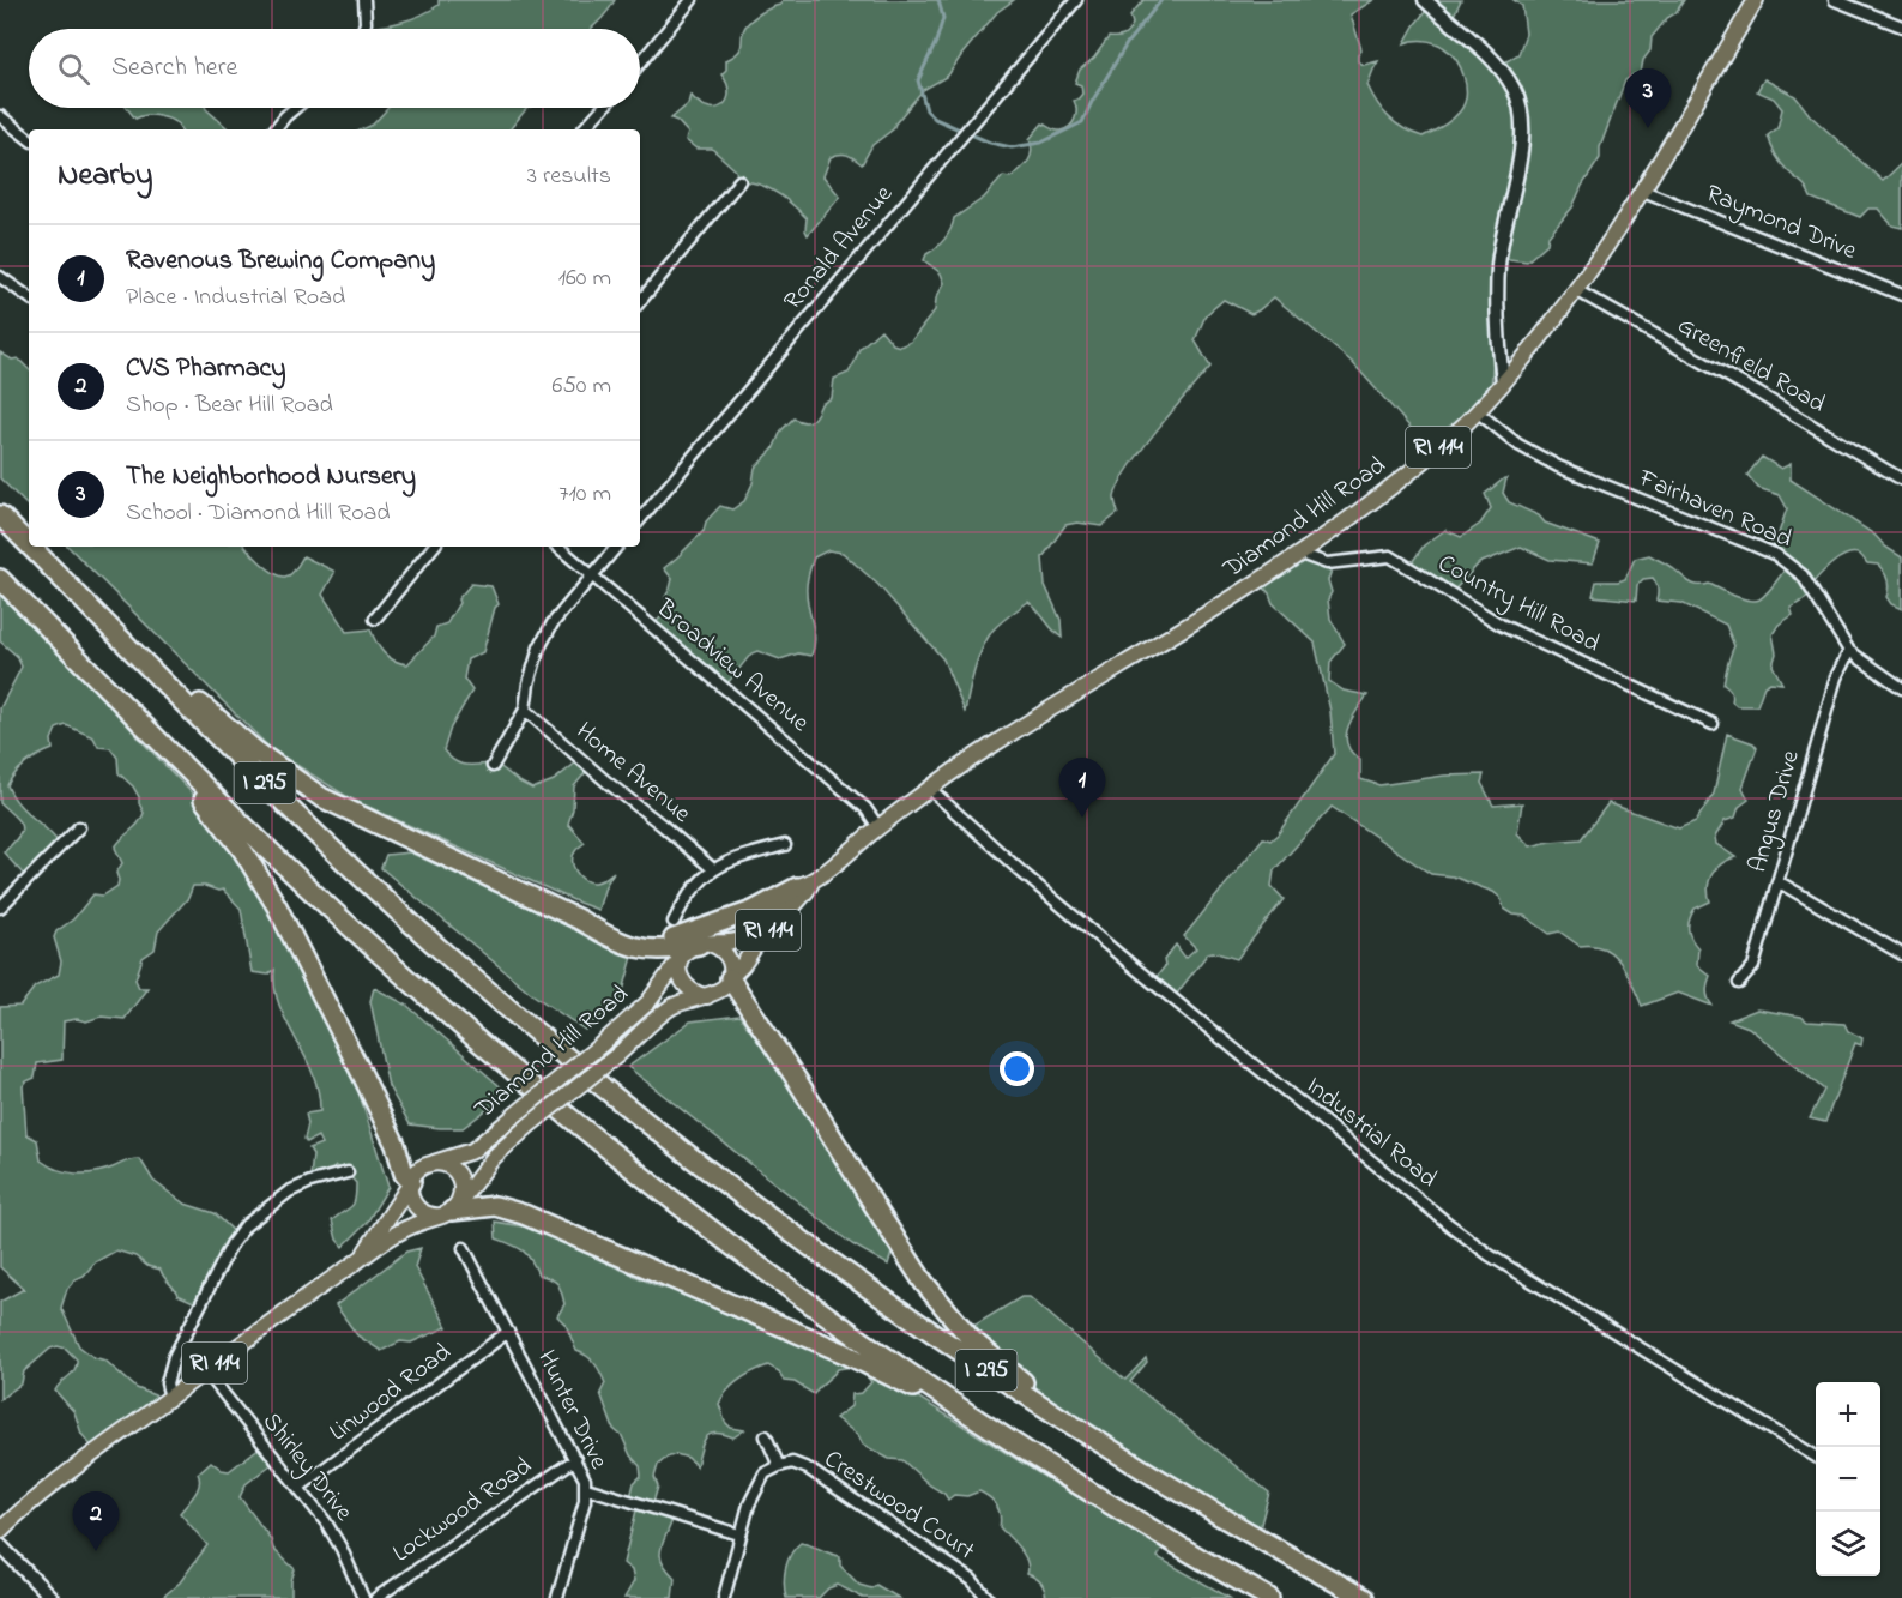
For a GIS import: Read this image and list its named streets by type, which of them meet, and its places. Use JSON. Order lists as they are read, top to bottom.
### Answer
{
  "streets": {
    "highway": ["I 295"],
    "main road": ["RI 114", "Diamond Hill Road"],
    "street": [
      "Raymond Drive",
      "Ronald Avenue",
      "Greenfield Road",
      "Fairhaven Road",
      "Country Hill Road",
      "Broadview Avenue",
      "Home Avenue",
      "Angus Drive",
      "Industrial Road",
      "Linwood Road",
      "Hunter Drive",
      "Shirley Drive",
      "Crestwood Court",
      "Lockwood Road"
    ]
  },
  "crossings": [
    ["Raymond Drive", "Diamond Hill Road"],
    ["Greenfield Road", "Diamond Hill Road"],
    ["RI 114", "Diamond Hill Road"],
    ["RI 114", "Shirley Drive"],
    ["Fairhaven Road", "Diamond Hill Road"],
    ["Fairhaven Road", "Angus Drive"],
    ["Diamond Hill Road", "Country Hill Road"],
    ["Diamond Hill Road", "Broadview Avenue"],
    ["Diamond Hill Road", "Industrial Road"],
    ["Linwood Road", "Hunter Drive"],
    ["Linwood Road", "Shirley Drive"],
    ["Hunter Drive", "Lockwood Road"]
  ],
  "page": {
    "search": "Search here",
    "pins": ["3", "1", "2"],
    "heading": ["Nearby", "3 results"],
    "list": [
      {
        "mark": "1",
        "name": "Ravenous Brewing Company",
        "note": "Place · Industrial Road",
        "value": "160 m"
      },
      {
        "mark": "2",
        "name": "CVS Pharmacy",
        "note": "Shop · Bear Hill Road",
        "value": "650 m"
      },
      {
        "mark": "3",
        "name": "The Neighborhood Nursery",
        "note": "School · Diamond Hill Road",
        "value": "710 m"
      }
    ],
    "map_buttons": ["+", "−"]
  }
}
